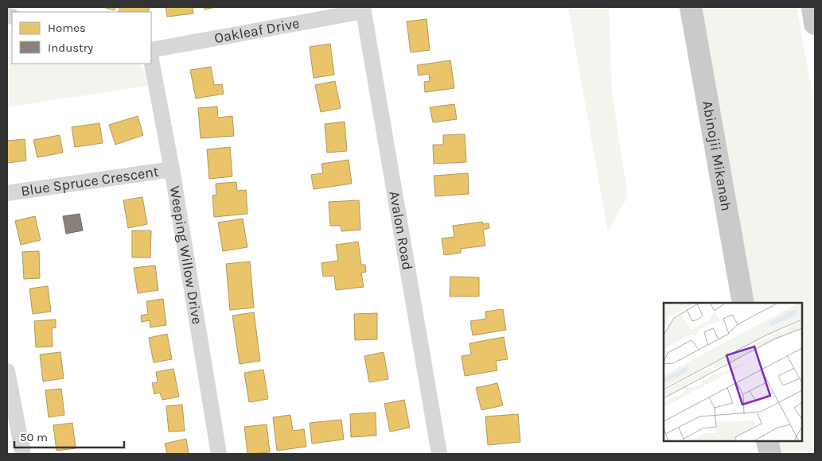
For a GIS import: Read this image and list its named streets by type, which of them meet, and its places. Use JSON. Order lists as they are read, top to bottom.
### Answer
{
  "streets": {
    "main road": ["Abinojii Mikanah"],
    "street": [
      "Oakleaf Drive",
      "Blue Spruce Crescent",
      "Avalon Road",
      "Weeping Willow Drive"
    ]
  },
  "crossings": [
    ["Oakleaf Drive", "Avalon Road"],
    ["Blue Spruce Crescent", "Weeping Willow Drive"]
  ],
  "legend": ["Homes", "Industry"],
  "scale_bar": "50 m"
}
